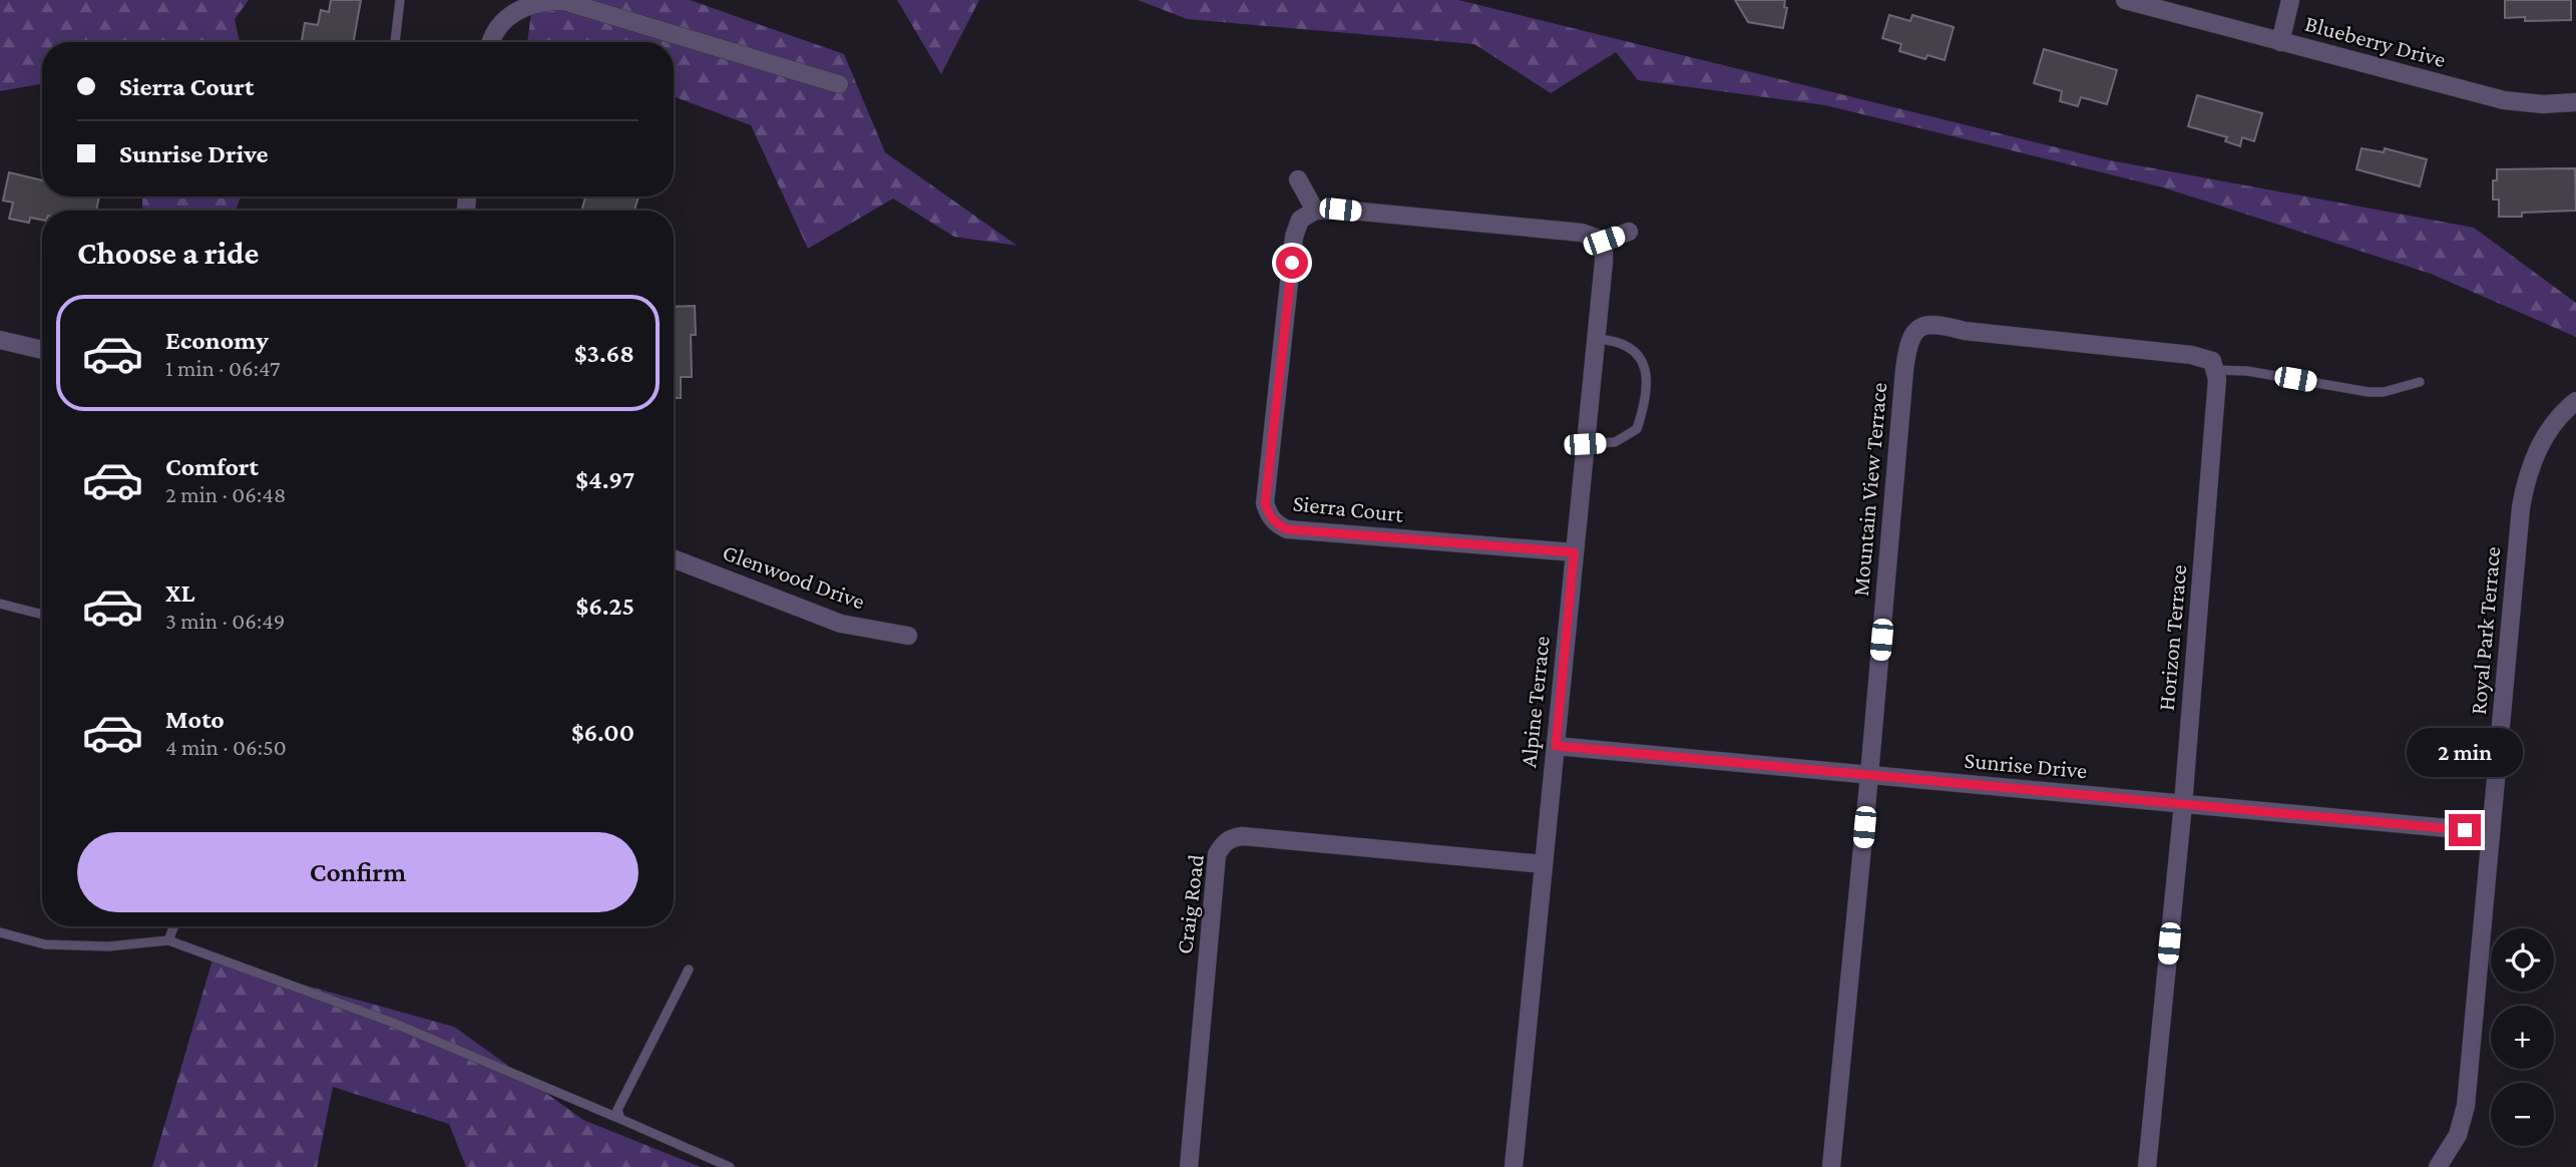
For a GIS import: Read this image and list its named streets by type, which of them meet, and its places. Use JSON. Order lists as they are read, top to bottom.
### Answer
{
  "streets": {
    "street": [
      "Blueberry Drive",
      "Mountain View Terrace",
      "Sierra Court",
      "Glenwood Drive",
      "Royal Park Terrace",
      "Horizon Terrace",
      "Alpine Terrace",
      "Sunrise Drive",
      "Craig Road"
    ]
  },
  "crossings": [
    ["Mountain View Terrace", "Horizon Terrace"],
    ["Mountain View Terrace", "Sunrise Drive"],
    ["Sierra Court", "Alpine Terrace"],
    ["Royal Park Terrace", "Sunrise Drive"],
    ["Horizon Terrace", "Sunrise Drive"],
    ["Alpine Terrace", "Sunrise Drive"],
    ["Alpine Terrace", "Craig Road"]
  ],
  "page": {
    "banner": ["Sierra Court", "Sunrise Drive"],
    "heading": "Choose a ride",
    "list": [
      {
        "name": "Economy",
        "note": "1 min · 06:47",
        "value": "$3.68"
      },
      {
        "name": "Comfort",
        "note": "2 min · 06:48",
        "value": "$4.97"
      },
      {
        "name": "XL",
        "note": "3 min · 06:49",
        "value": "$6.25"
      },
      {
        "name": "Moto",
        "note": "4 min · 06:50",
        "value": "$6.00"
      }
    ],
    "bubble": "2 min",
    "buttons": "Confirm",
    "map_buttons": ["+", "−"]
  }
}
